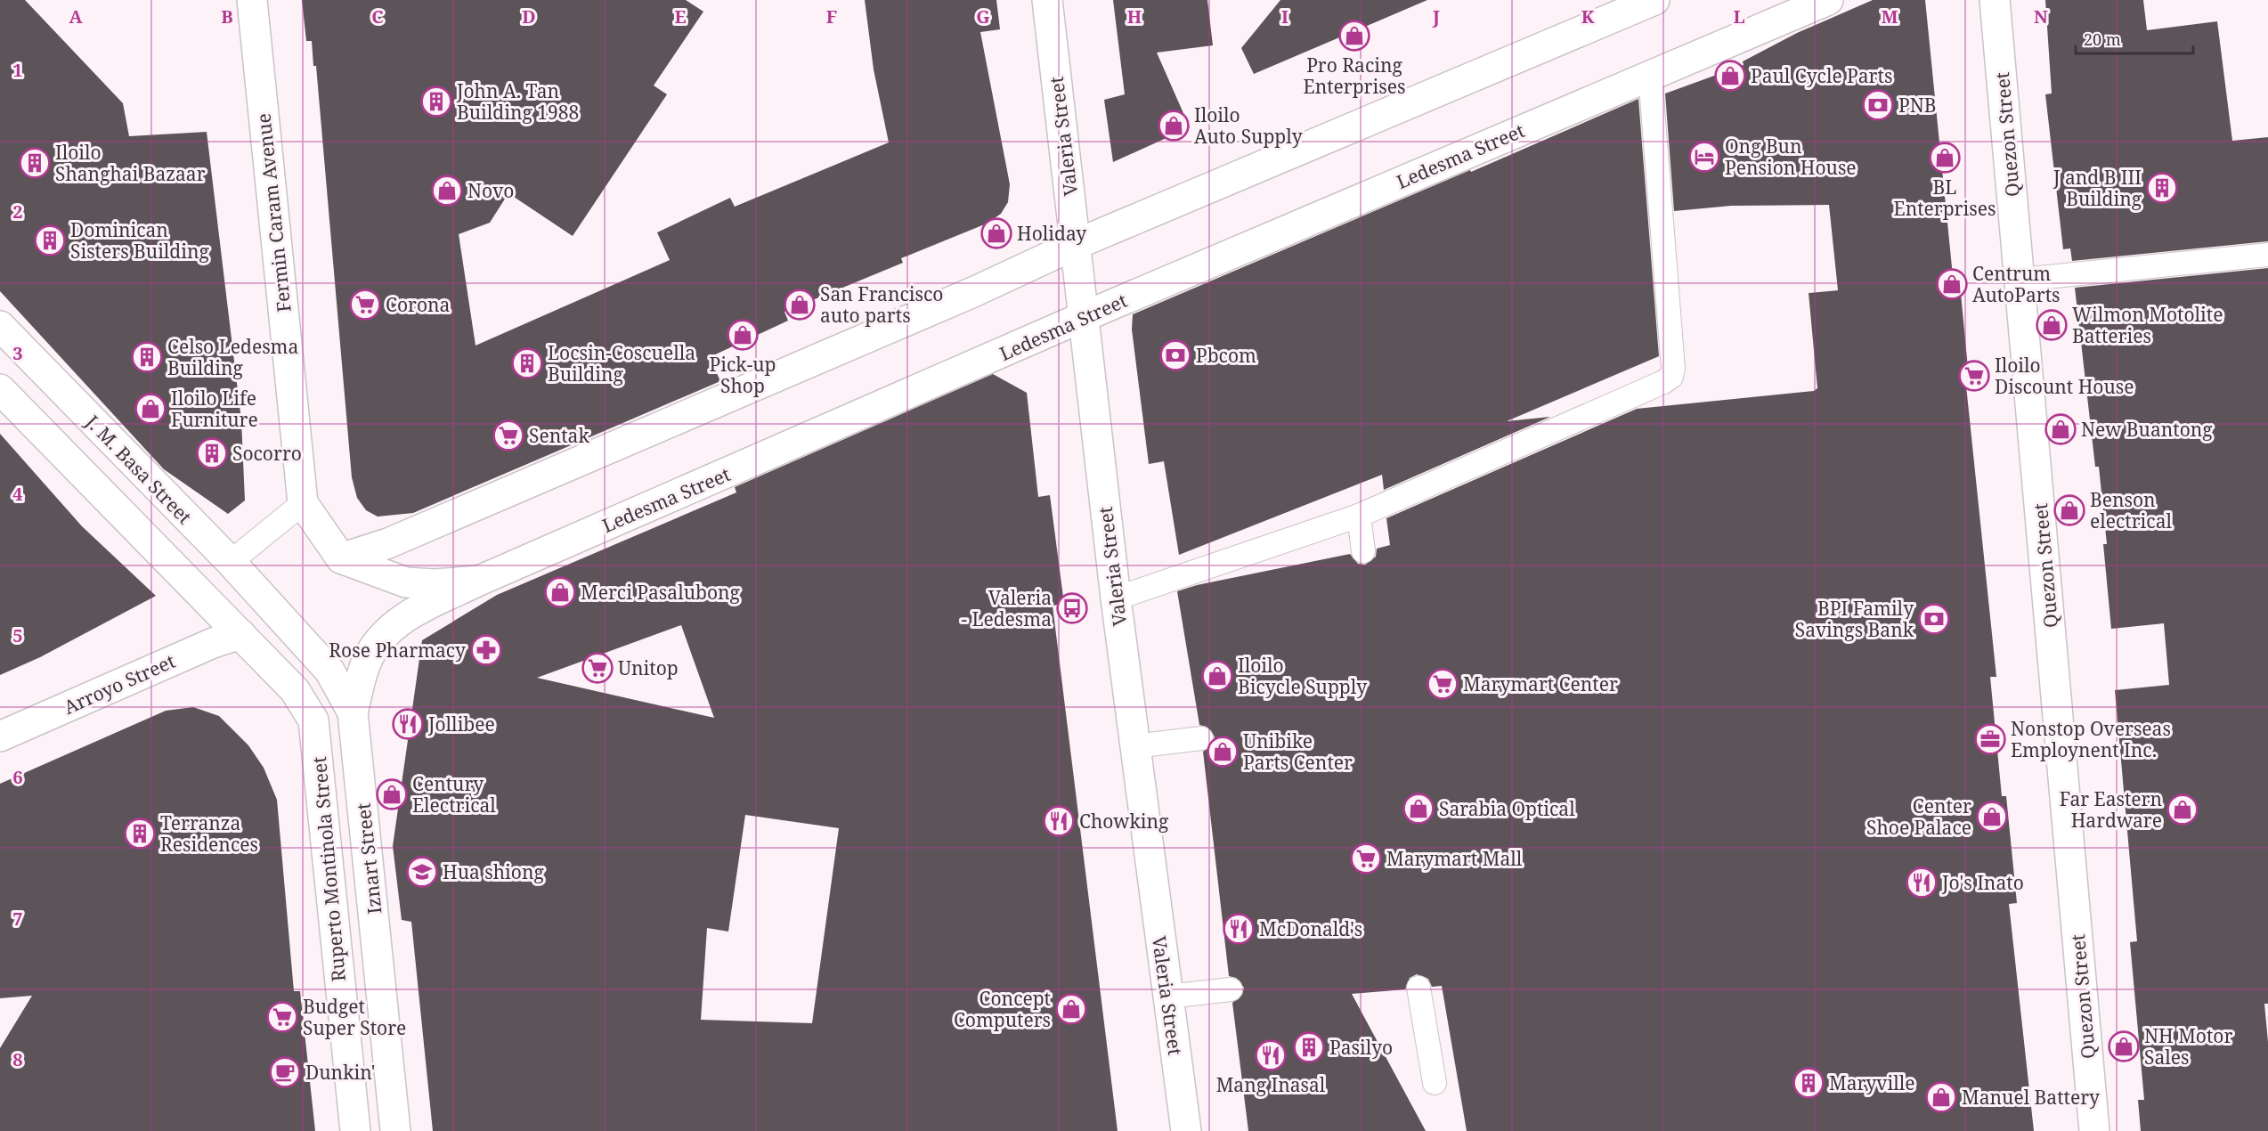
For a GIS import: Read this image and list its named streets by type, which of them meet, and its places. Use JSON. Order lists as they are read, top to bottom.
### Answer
{
  "streets": {
    "main road": [
      "Quezon Street",
      "Valeria Street",
      "Ledesma Street",
      "Fermin Caram Avenue",
      "J. M. Basa Street",
      "Arroyo Street",
      "Iznart Street",
      "Ruperto Montinola Street"
    ]
  },
  "crossings": [
    ["Valeria Street", "Ledesma Street"],
    ["Ledesma Street", "Iznart Street"],
    ["J. M. Basa Street", "Iznart Street"],
    ["Arroyo Street", "Ruperto Montinola Street"]
  ],
  "places": {
    "shop": [
      "Pro Racing Enterprises",
      "Paul Cycle Parts",
      "Iloilo Auto Supply",
      "BL Enterprises",
      "Novo",
      "Holiday",
      "Centrum AutoParts",
      "San Francisco auto parts",
      "Wilmon Motolite Batteries",
      "Pick-up Shop",
      "Iloilo Life Furniture",
      "New Buantong",
      "Benson electrical",
      "Merci Pasalubong",
      "Iloilo Bicycle Supply",
      "Unibike Parts Center",
      "Century Electrical",
      "Sarabia Optical",
      "Far Eastern Hardware",
      "Center Shoe Palace",
      "Concept Computers",
      "NH Motor Sales",
      "Manuel Battery"
    ],
    "building": [
      "John A. Tan Building 1988",
      "Iloilo Shanghai Bazaar",
      "J and B III Building",
      "Dominican Sisters Building",
      "Celso Ledesma Building",
      "Locsin-Coscuella Building",
      "Socorro",
      "Terranza Residences",
      "Pasilyo",
      "Maryville"
    ],
    "bank": ["PNB", "Pbcom", "BPI Family Savings Bank"],
    "hotel": ["Ong Bun Pension House"],
    "supermarket": [
      "Corona",
      "Iloilo Discount House",
      "Sentak",
      "Unitop",
      "Marymart Center",
      "Marymart Mall",
      "Budget Super Store"
    ],
    "bus stop": ["Valeria - Ledesma"],
    "pharmacy": ["Rose Pharmacy"],
    "restaurant": [
      "Jollibee",
      "Chowking",
      "Jo's Inato",
      "McDonald's",
      "Mang Inasal"
    ],
    "office": ["Nonstop Overseas Employnent Inc."],
    "school or university": ["Hua shiong"],
    "cafe": ["Dunkin'"]
  },
  "scale_bar": "20 m",
  "grid": {
    "columns": [
      "A",
      "B",
      "C",
      "D",
      "E",
      "F",
      "G",
      "H",
      "I",
      "J",
      "K",
      "L",
      "M",
      "N"
    ],
    "rows": [
      "1",
      "2",
      "3",
      "4",
      "5",
      "6",
      "7",
      "8"
    ]
  }
}
